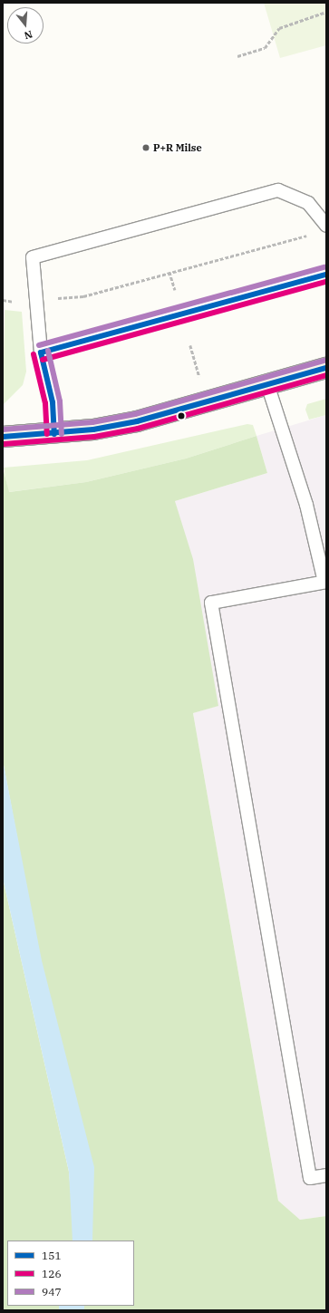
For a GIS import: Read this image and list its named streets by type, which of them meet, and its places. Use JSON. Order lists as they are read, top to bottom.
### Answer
{
  "places": ["P+R Milse"],
  "lines": ["transit line 947", "transit line 151", "transit line 126"],
  "legend": ["151", "126", "947"],
  "north": "bottom"
}
